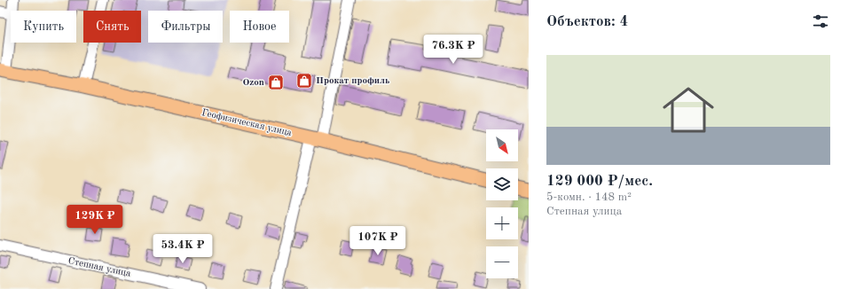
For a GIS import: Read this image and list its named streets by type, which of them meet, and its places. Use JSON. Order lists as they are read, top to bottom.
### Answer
{
  "streets": {
    "main road": ["Геофизическая улица"],
    "street": ["Степная улица"]
  },
  "places": {
    "shop": ["Прокат профиль", "Ozon"]
  },
  "north": "bottom right",
  "page": {
    "heading": "Объектов: 4",
    "chip": [
      "Купить",
      "Снять",
      "Фильтры",
      "Новое"
    ],
    "price": [
      "76.3K ₽",
      "129K ₽",
      "107K ₽",
      "53.4K ₽"
    ],
    "list": [
      {
        "name": "129 000 ₽/мес.",
        "note": "5-комн. · 148 m² · Степная улица"
      }
    ],
    "map_buttons": ["+", "−"]
  }
}
